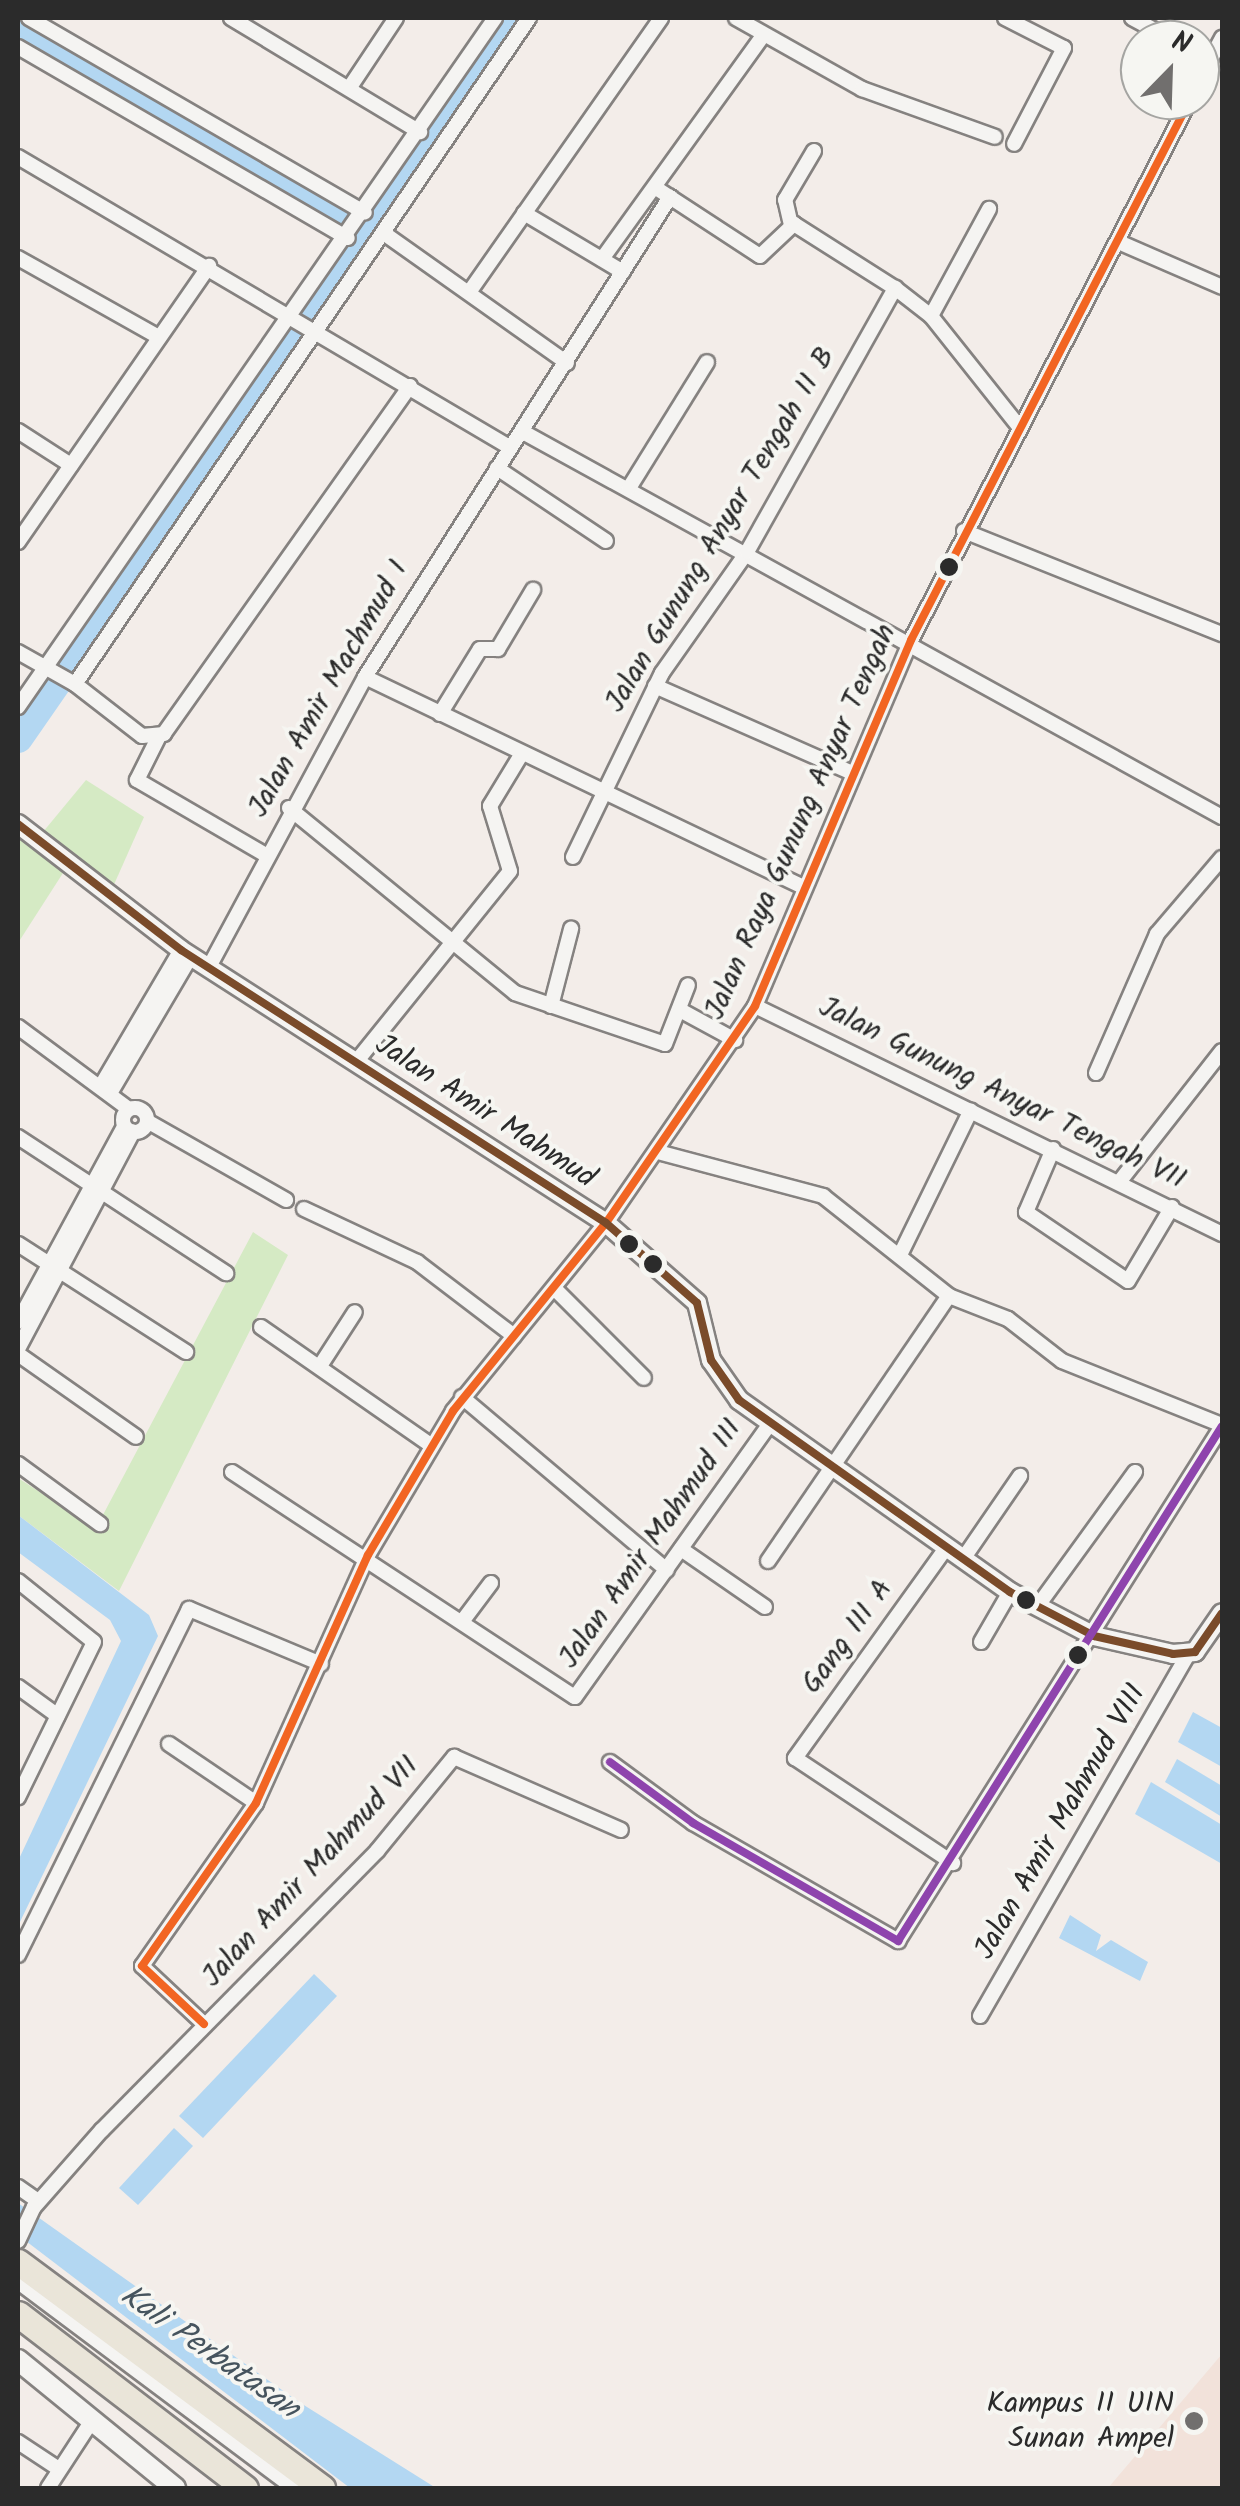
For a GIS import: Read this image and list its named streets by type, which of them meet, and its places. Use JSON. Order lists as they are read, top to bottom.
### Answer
{
  "streets": {
    "street": [
      "Jalan Gunung Anyar Tengah II B",
      "Jalan Amir Machmud I",
      "Jalan Raya Gunung Anyar Tengah",
      "Jalan Gunung Anyar Tengah VII",
      "Jalan Amir Mahmud",
      "Jalan Amir Mahmud III",
      "Gang III A",
      "Jalan Amir Mahmud VIII",
      "Jalan Amir Mahmud VII"
    ]
  },
  "crossings": [
    ["Jalan Amir Machmud I", "Jalan Amir Mahmud"],
    ["Jalan Raya Gunung Anyar Tengah", "Jalan Gunung Anyar Tengah VII"],
    ["Jalan Raya Gunung Anyar Tengah", "Jalan Amir Mahmud"],
    ["Jalan Raya Gunung Anyar Tengah", "Jalan Amir Mahmud VII"],
    ["Jalan Amir Mahmud", "Jalan Amir Mahmud III"],
    ["Jalan Amir Mahmud", "Gang III A"],
    ["Jalan Amir Mahmud", "Jalan Amir Mahmud VIII"]
  ],
  "water": ["Kali Perbatasan"],
  "places": ["Kampus II UIN Sunan Ampel"],
  "north": "top right"
}
